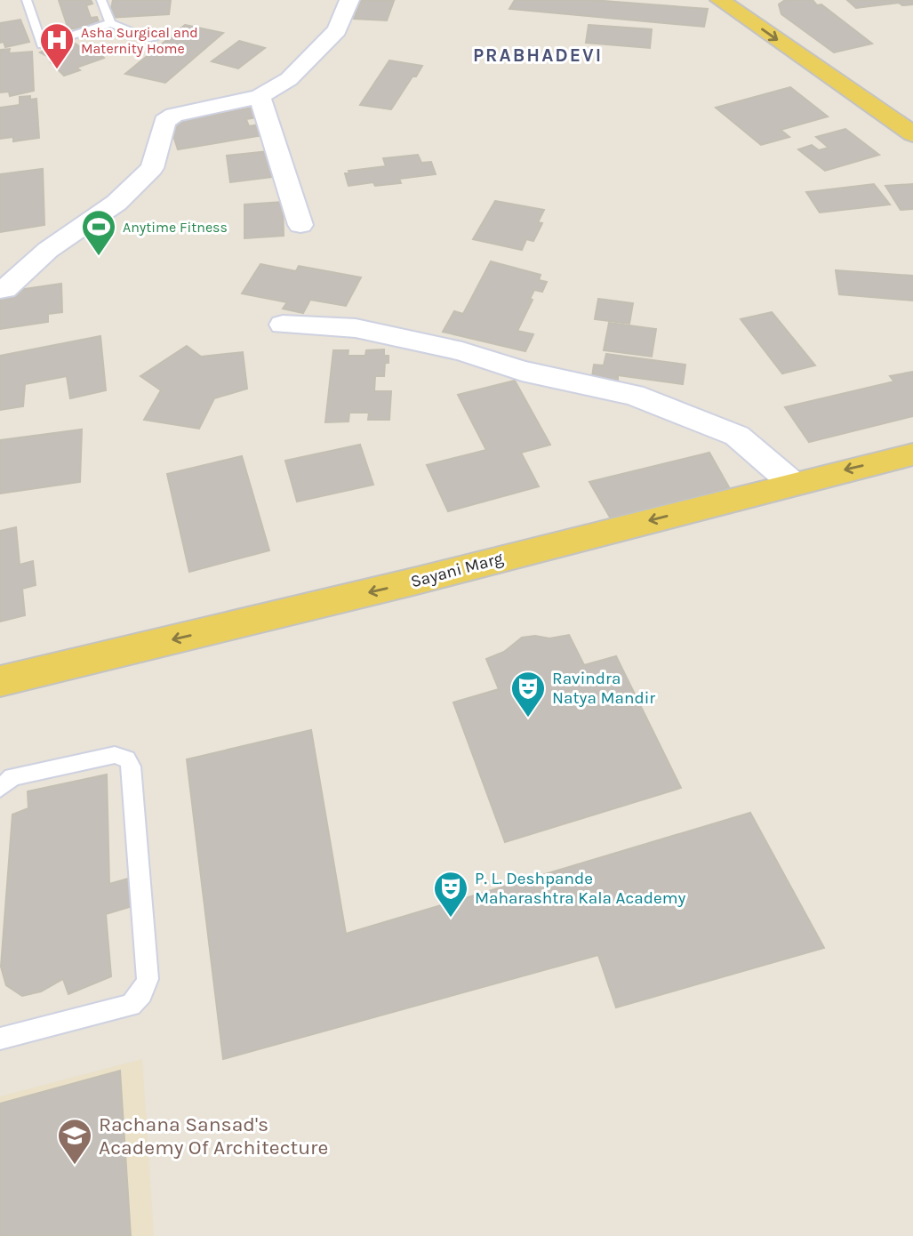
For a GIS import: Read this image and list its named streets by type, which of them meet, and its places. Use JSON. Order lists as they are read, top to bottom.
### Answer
{
  "streets": {
    "main road": ["Sayani Marg"]
  },
  "one_way": ["Sayani Marg"],
  "districts": ["PRABHADEVI"],
  "places": {
    "hospital": ["Asha Surgical and Maternity Home"],
    "sports": ["Anytime Fitness"],
    "theatre": ["Ravindra Natya Mandir", "P. L. Deshpande Maharashtra Kala Academy"],
    "school or university": ["Rachana Sansad's Academy Of Architecture"]
  }
}
